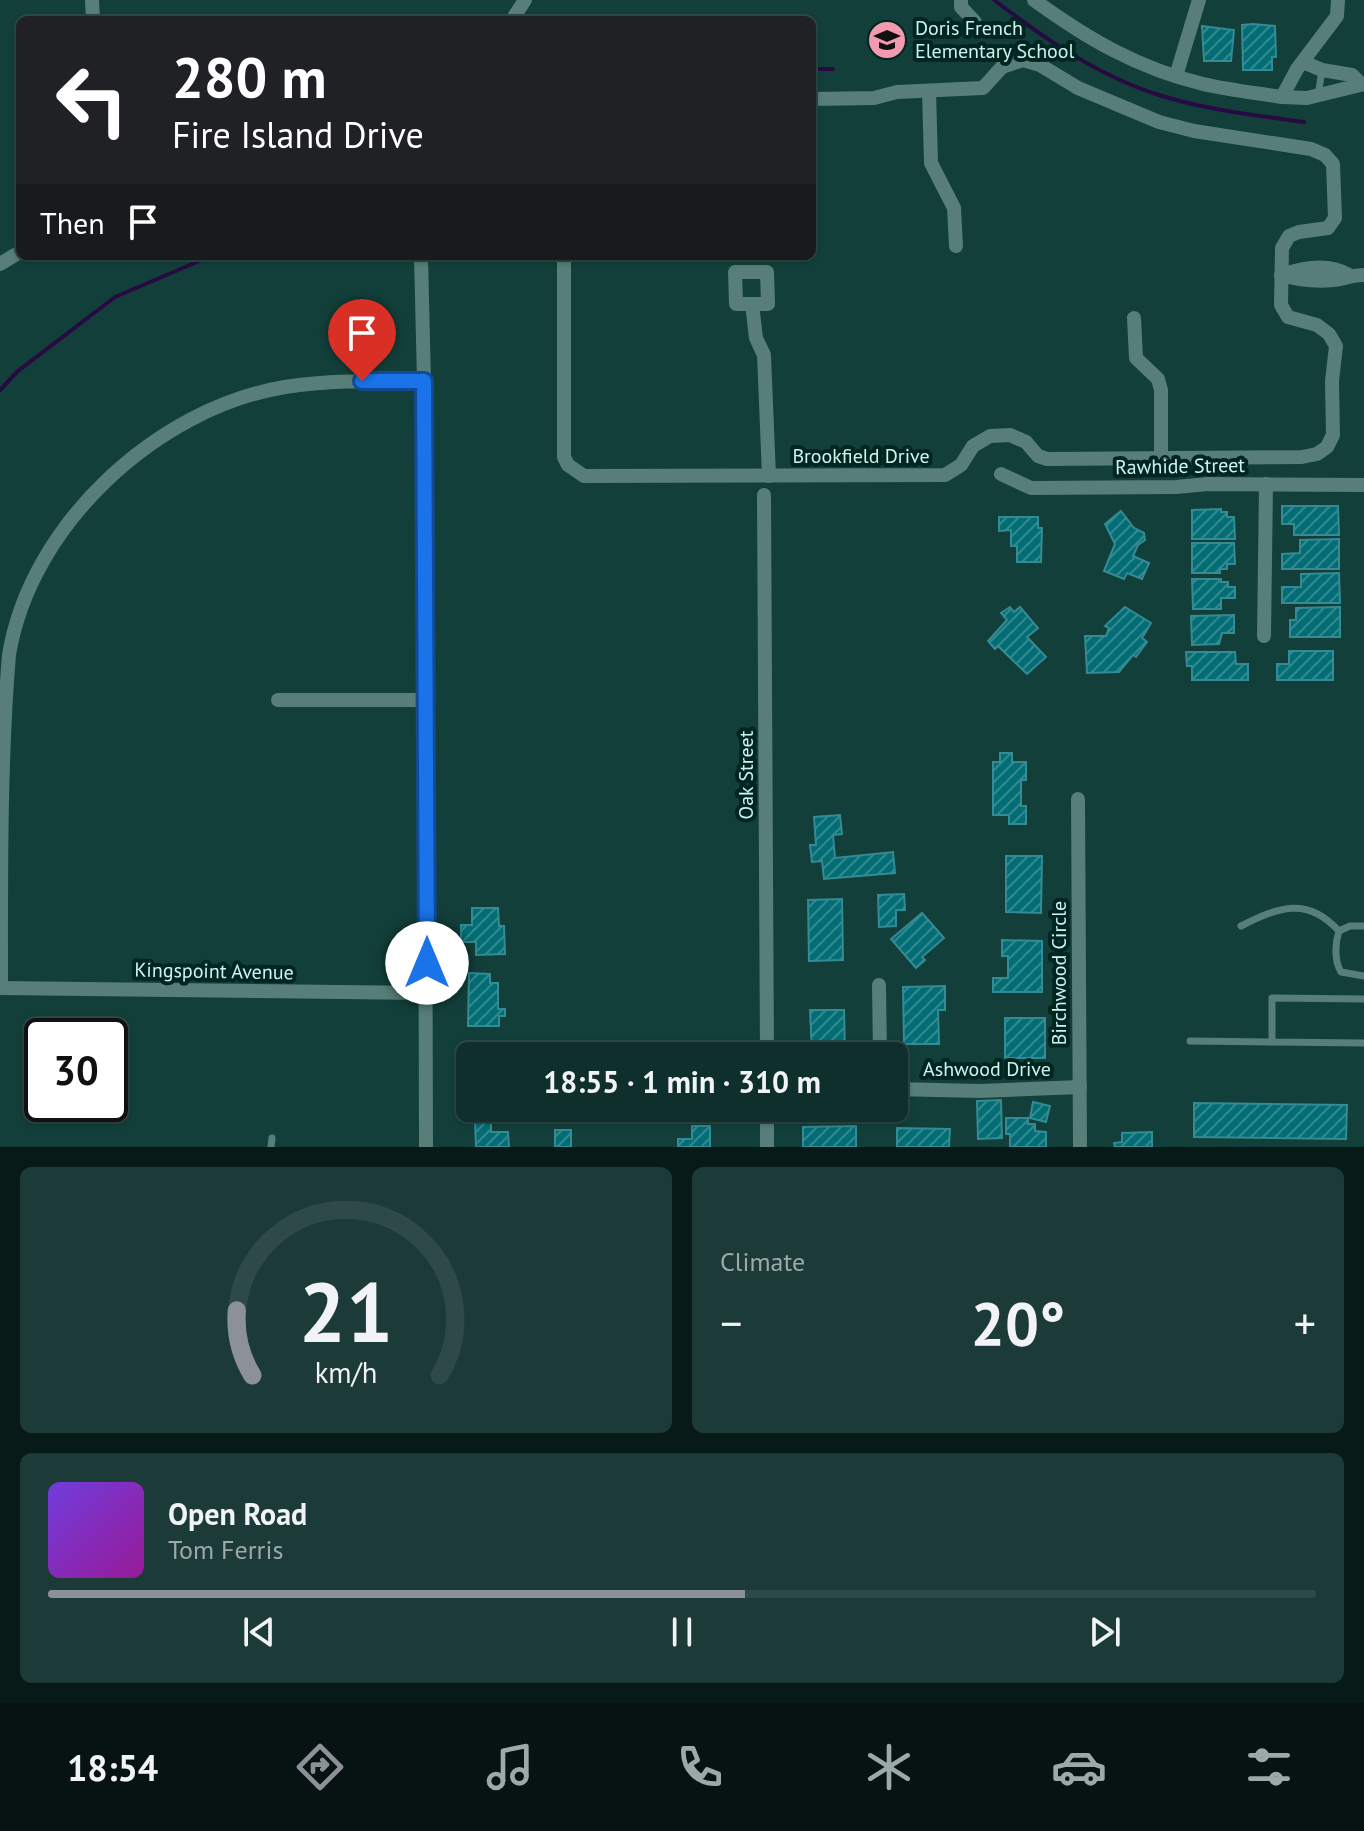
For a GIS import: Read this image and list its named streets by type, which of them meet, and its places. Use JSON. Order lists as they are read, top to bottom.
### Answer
{
  "streets": {
    "street": [
      "Brookfield Drive",
      "Rawhide Street",
      "Oak Street",
      "Kingspoint Avenue",
      "Birchwood Circle",
      "Ashwood Drive"
    ]
  },
  "crossings": [
    ["Birchwood Circle", "Ashwood Drive"]
  ],
  "places": {
    "school or university": ["Doris French Elementary School"]
  },
  "page": {
    "turn": ["280 m", "Fire Island Drive"],
    "then": "Then",
    "limit": "30",
    "trip": "18:55 · 1 min · 310 m",
    "tile": "Climate",
    "heat": ["−", "20°", "+"],
    "song": ["Open Road", "Tom Ferris"],
    "tabs": "18:54",
    "gauge": ["21", "km/h"]
  }
}
